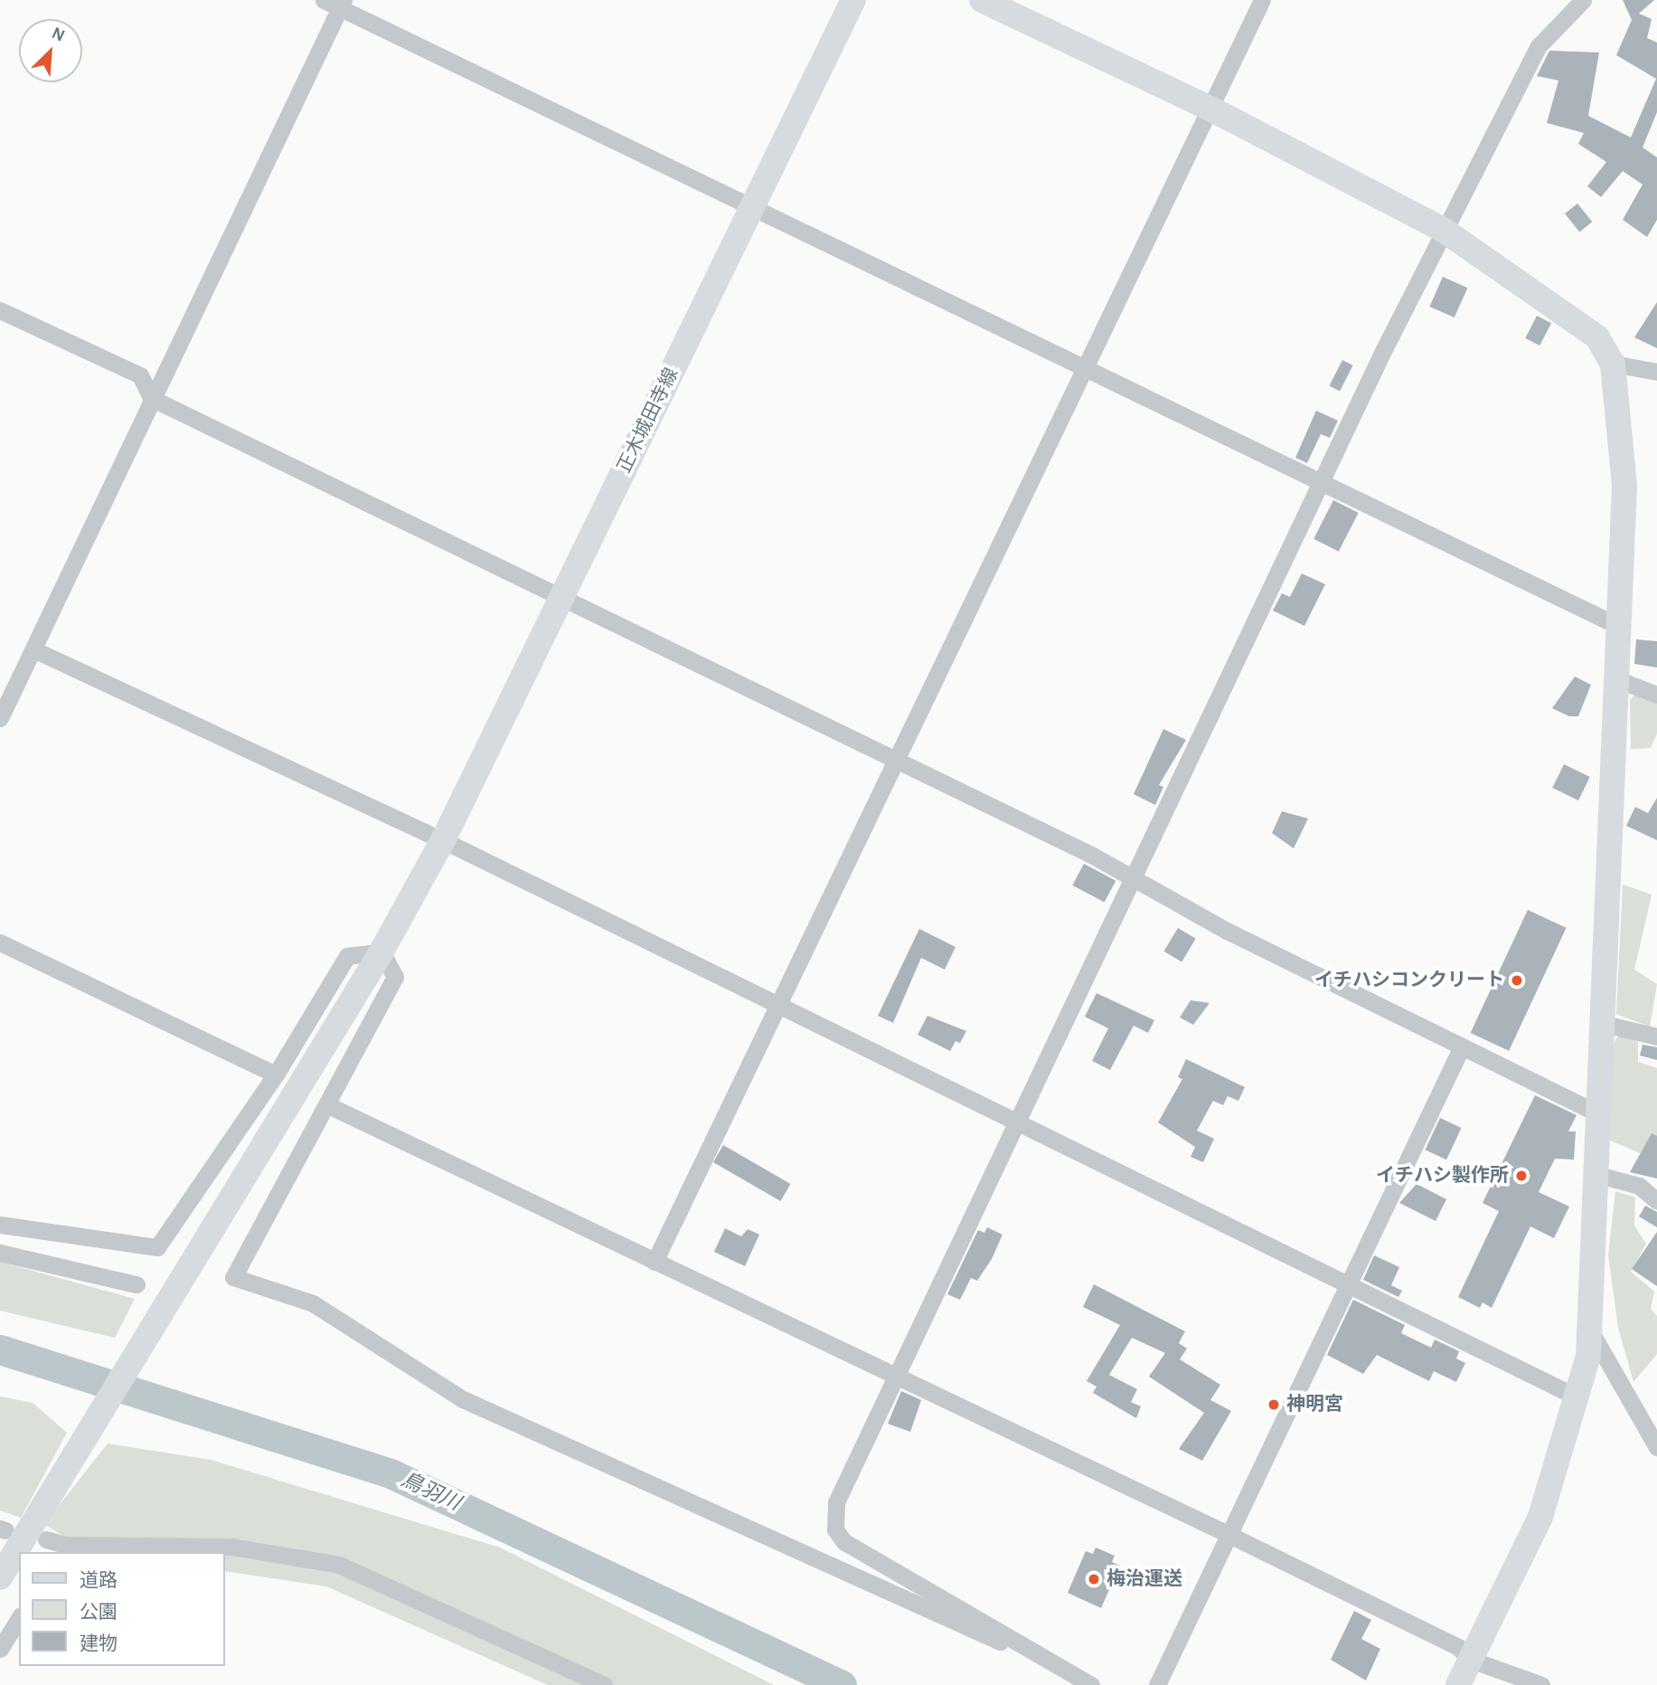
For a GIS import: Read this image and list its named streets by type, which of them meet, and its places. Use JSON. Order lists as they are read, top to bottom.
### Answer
{
  "streets": {
    "street": ["正木城田寺線"]
  },
  "water": ["鳥羽川"],
  "places": [
    "イチハシコンクリート",
    "イチハシ製作所",
    "神明宮",
    "梅治運送"
  ],
  "legend": ["道路", "公園", "建物"],
  "north": "top right"
}
